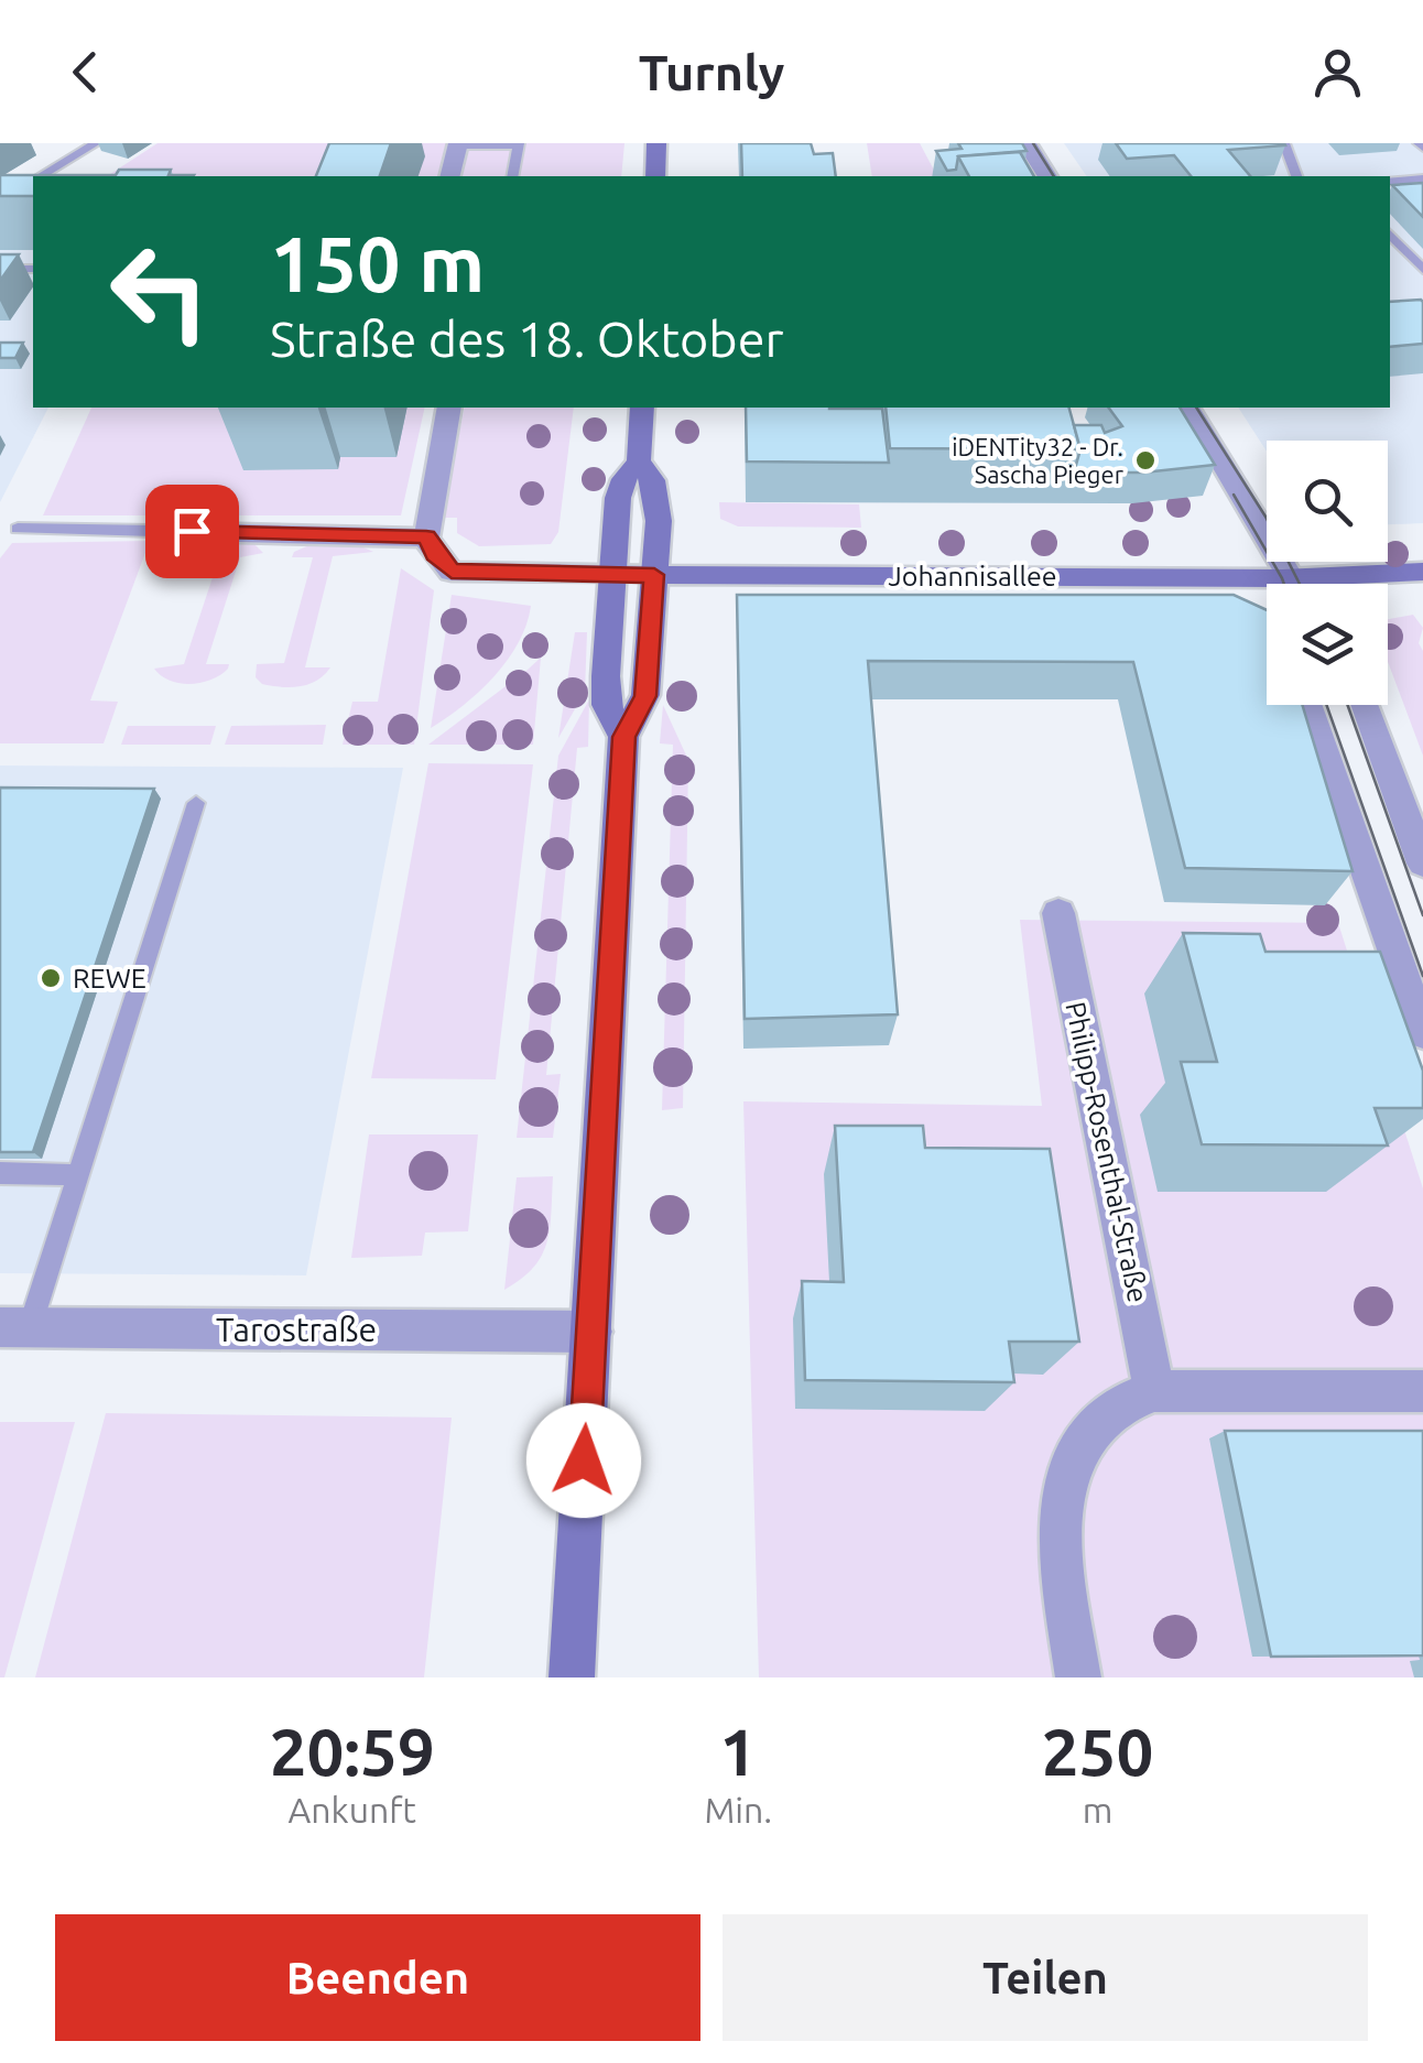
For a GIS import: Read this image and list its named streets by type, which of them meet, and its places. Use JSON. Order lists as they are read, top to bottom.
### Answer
{
  "streets": {
    "main road": ["Johannisallee"],
    "street": ["Philipp-Rosenthal-Straße", "Tarostraße"]
  },
  "places": ["iDENTity32 - Dr. Sascha Pieger", "REWE"],
  "page": {
    "header": "Turnly",
    "turn": ["150 m", "Straße des 18. Oktober"],
    "eta": [
      "20:59",
      "Ankunft",
      "1",
      "Min.",
      "250",
      "m"
    ],
    "buttons": ["Beenden", "Teilen"]
  }
}
